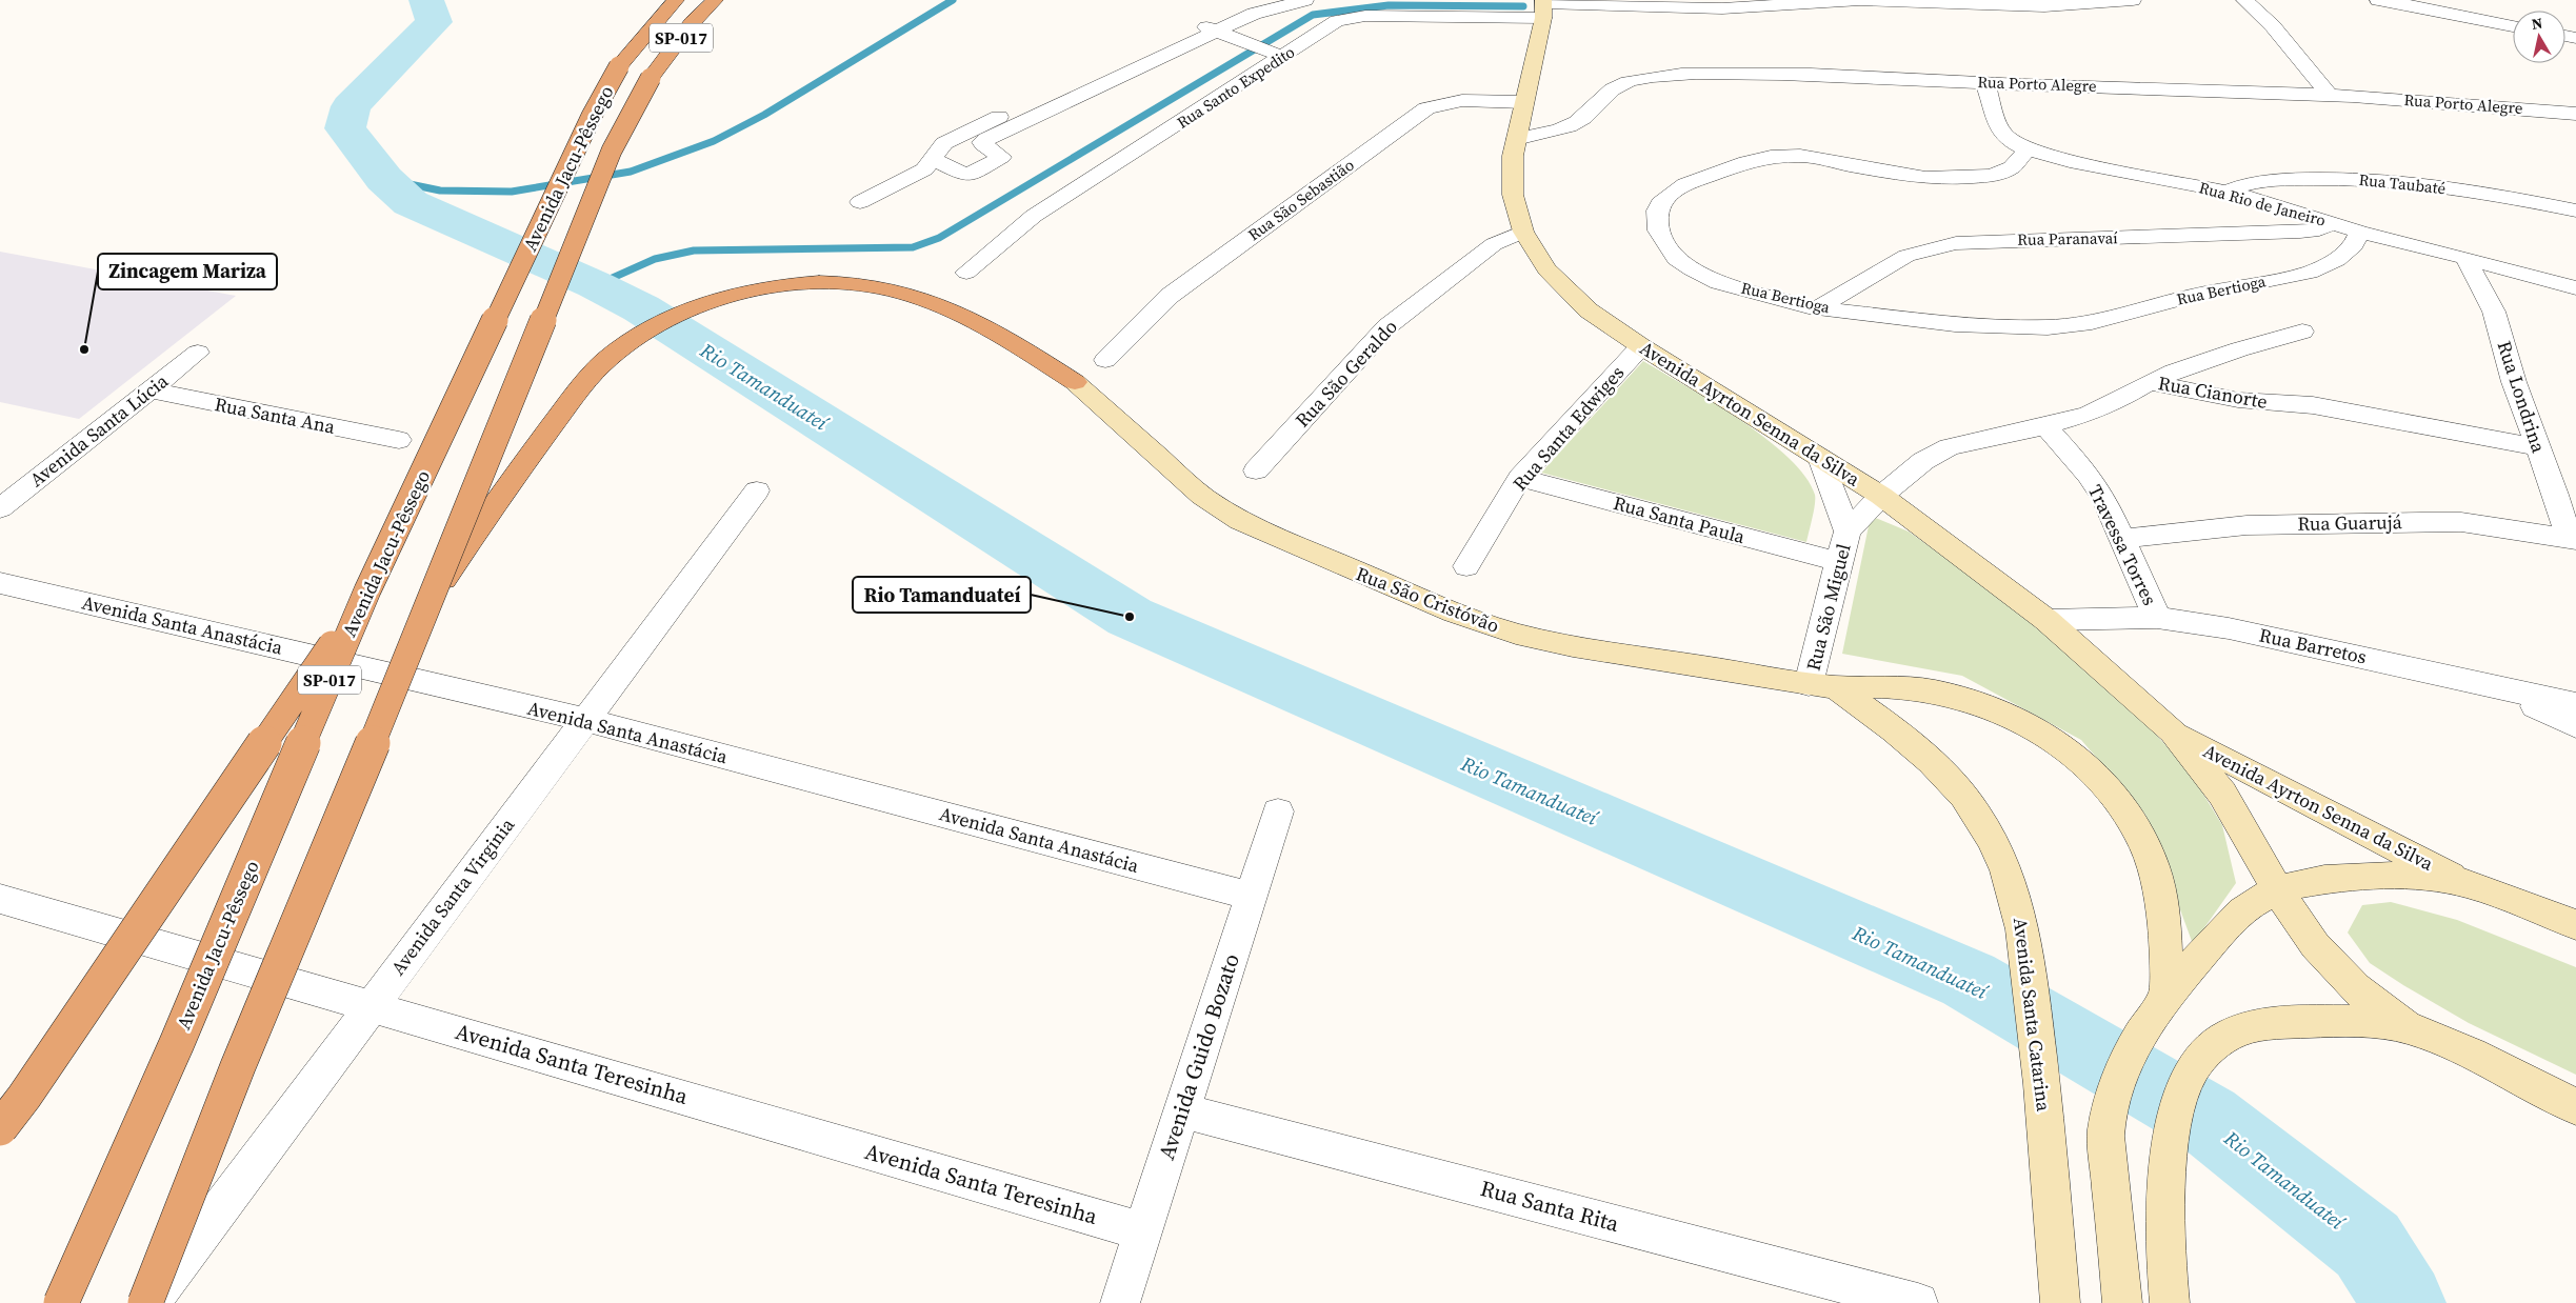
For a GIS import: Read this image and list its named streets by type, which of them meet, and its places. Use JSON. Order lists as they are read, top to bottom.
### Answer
{
  "streets": {
    "highway": ["SP-017", "Avenida Jacu-Pêssego"],
    "main road": ["Avenida Ayrton Senna da Silva", "Rua São Cristóvão", "Avenida Santa Catarina"],
    "street": [
      "Rua Porto Alegre",
      "Rua Santo Expedito",
      "Rua Taubaté",
      "Rua São Sebastião",
      "Rua Rio de Janeiro",
      "Rua Paranavaí",
      "Rua Bertioga",
      "Rua São Geraldo",
      "Rua Cianorte",
      "Rua Londrina",
      "Rua Santa Ana",
      "Rua Santa Edwiges",
      "Avenida Santa Lúcia",
      "Rua Santa Paula",
      "Rua Guarujá",
      "Travessa Torres",
      "Rua São Miguel",
      "Avenida Santa Anastácia",
      "Rua Barretos",
      "Avenida Santa Virginia",
      "Avenida Guido Bozato",
      "Avenida Santa Teresinha",
      "Rua Santa Rita"
    ]
  },
  "crossings": [
    ["Rua Porto Alegre", "Rua Rio de Janeiro"],
    ["Rua Porto Alegre", "Avenida Ayrton Senna da Silva"],
    ["Rua Santo Expedito", "Avenida Ayrton Senna da Silva"],
    ["Rua Taubaté", "Rua Rio de Janeiro"],
    ["Rua São Sebastião", "Avenida Ayrton Senna da Silva"],
    ["Rua Rio de Janeiro", "Rua Paranavaí"],
    ["Rua Rio de Janeiro", "Rua Bertioga"],
    ["Rua Rio de Janeiro", "Rua Londrina"],
    ["Rua Paranavaí", "Rua Bertioga"],
    ["Rua São Geraldo", "Avenida Ayrton Senna da Silva"],
    ["Rua Cianorte", "Rua Londrina"],
    ["Rua Cianorte", "Avenida Ayrton Senna da Silva"],
    ["Rua Cianorte", "Travessa Torres"],
    ["Rua Cianorte", "Rua São Miguel"],
    ["Rua Londrina", "Rua Guarujá"],
    ["Avenida Ayrton Senna da Silva", "Rua Santa Edwiges"],
    ["Avenida Ayrton Senna da Silva", "Rua São Miguel"],
    ["Avenida Ayrton Senna da Silva", "Rua Barretos"],
    ["Rua Santa Ana", "Avenida Santa Lúcia"],
    ["Rua Santa Edwiges", "Rua Santa Paula"],
    ["Rua Santa Paula", "Rua São Miguel"],
    ["Rua Guarujá", "Travessa Torres"],
    ["Travessa Torres", "Rua Barretos"],
    ["Rua São Cristóvão", "Rua São Miguel"],
    ["Rua São Cristóvão", "Avenida Santa Catarina"],
    ["Rua São Miguel", "Avenida Santa Catarina"],
    ["Avenida Santa Anastácia", "Avenida Santa Virginia"],
    ["Avenida Santa Anastácia", "Avenida Guido Bozato"],
    ["Avenida Santa Virginia", "Avenida Santa Teresinha"],
    ["Avenida Guido Bozato", "Avenida Santa Teresinha"],
    ["Avenida Guido Bozato", "Rua Santa Rita"]
  ],
  "water": ["Rio Tamanduateí"],
  "places": ["Zincagem Mariza", "Rio Tamanduateí"],
  "north": "top"
}
